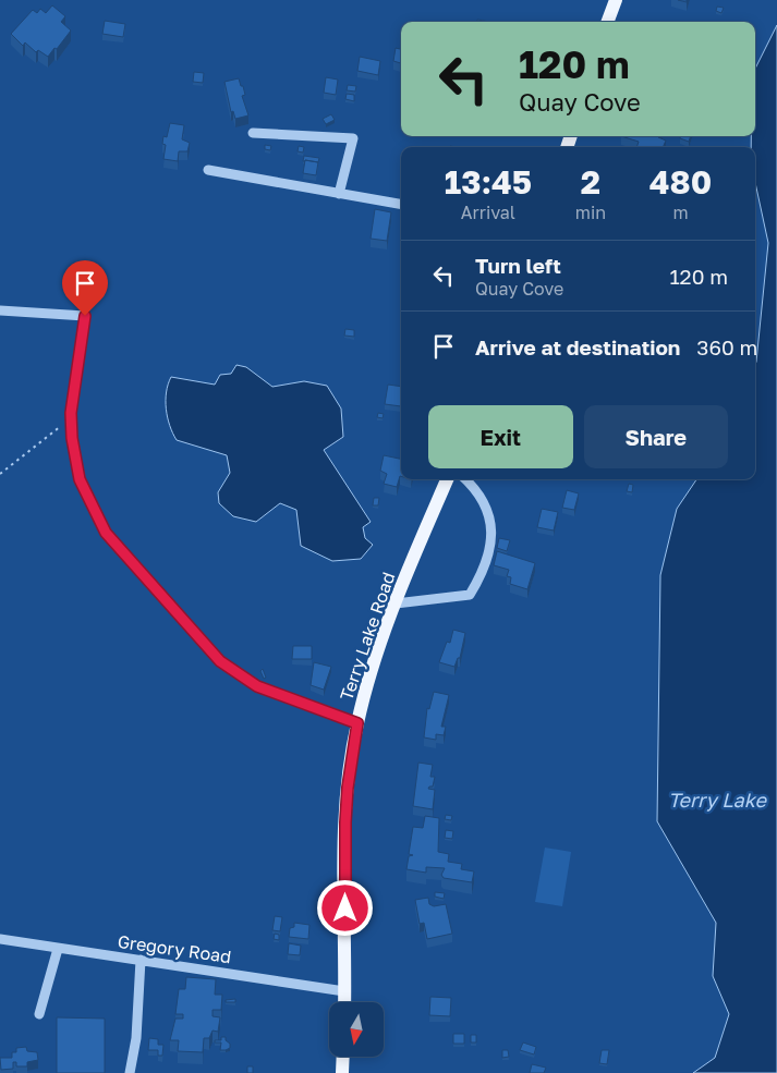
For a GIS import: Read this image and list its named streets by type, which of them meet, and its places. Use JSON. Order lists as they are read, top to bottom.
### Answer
{
  "streets": {
    "main road": ["Terry Lake Road"],
    "street": ["Gregory Road"]
  },
  "crossings": [
    ["Terry Lake Road", "Gregory Road"]
  ],
  "water": ["Terry Lake"],
  "north": "bottom",
  "page": {
    "turn": ["120 m", "Quay Cove"],
    "eta": [
      "13:45",
      "Arrival",
      "2",
      "min",
      "480",
      "m"
    ],
    "list": [
      {
        "name": "Turn left",
        "note": "Quay Cove",
        "value": "120 m"
      },
      {
        "name": "Arrive at destination",
        "value": "360 m"
      }
    ],
    "buttons": ["Exit", "Share"]
  }
}
